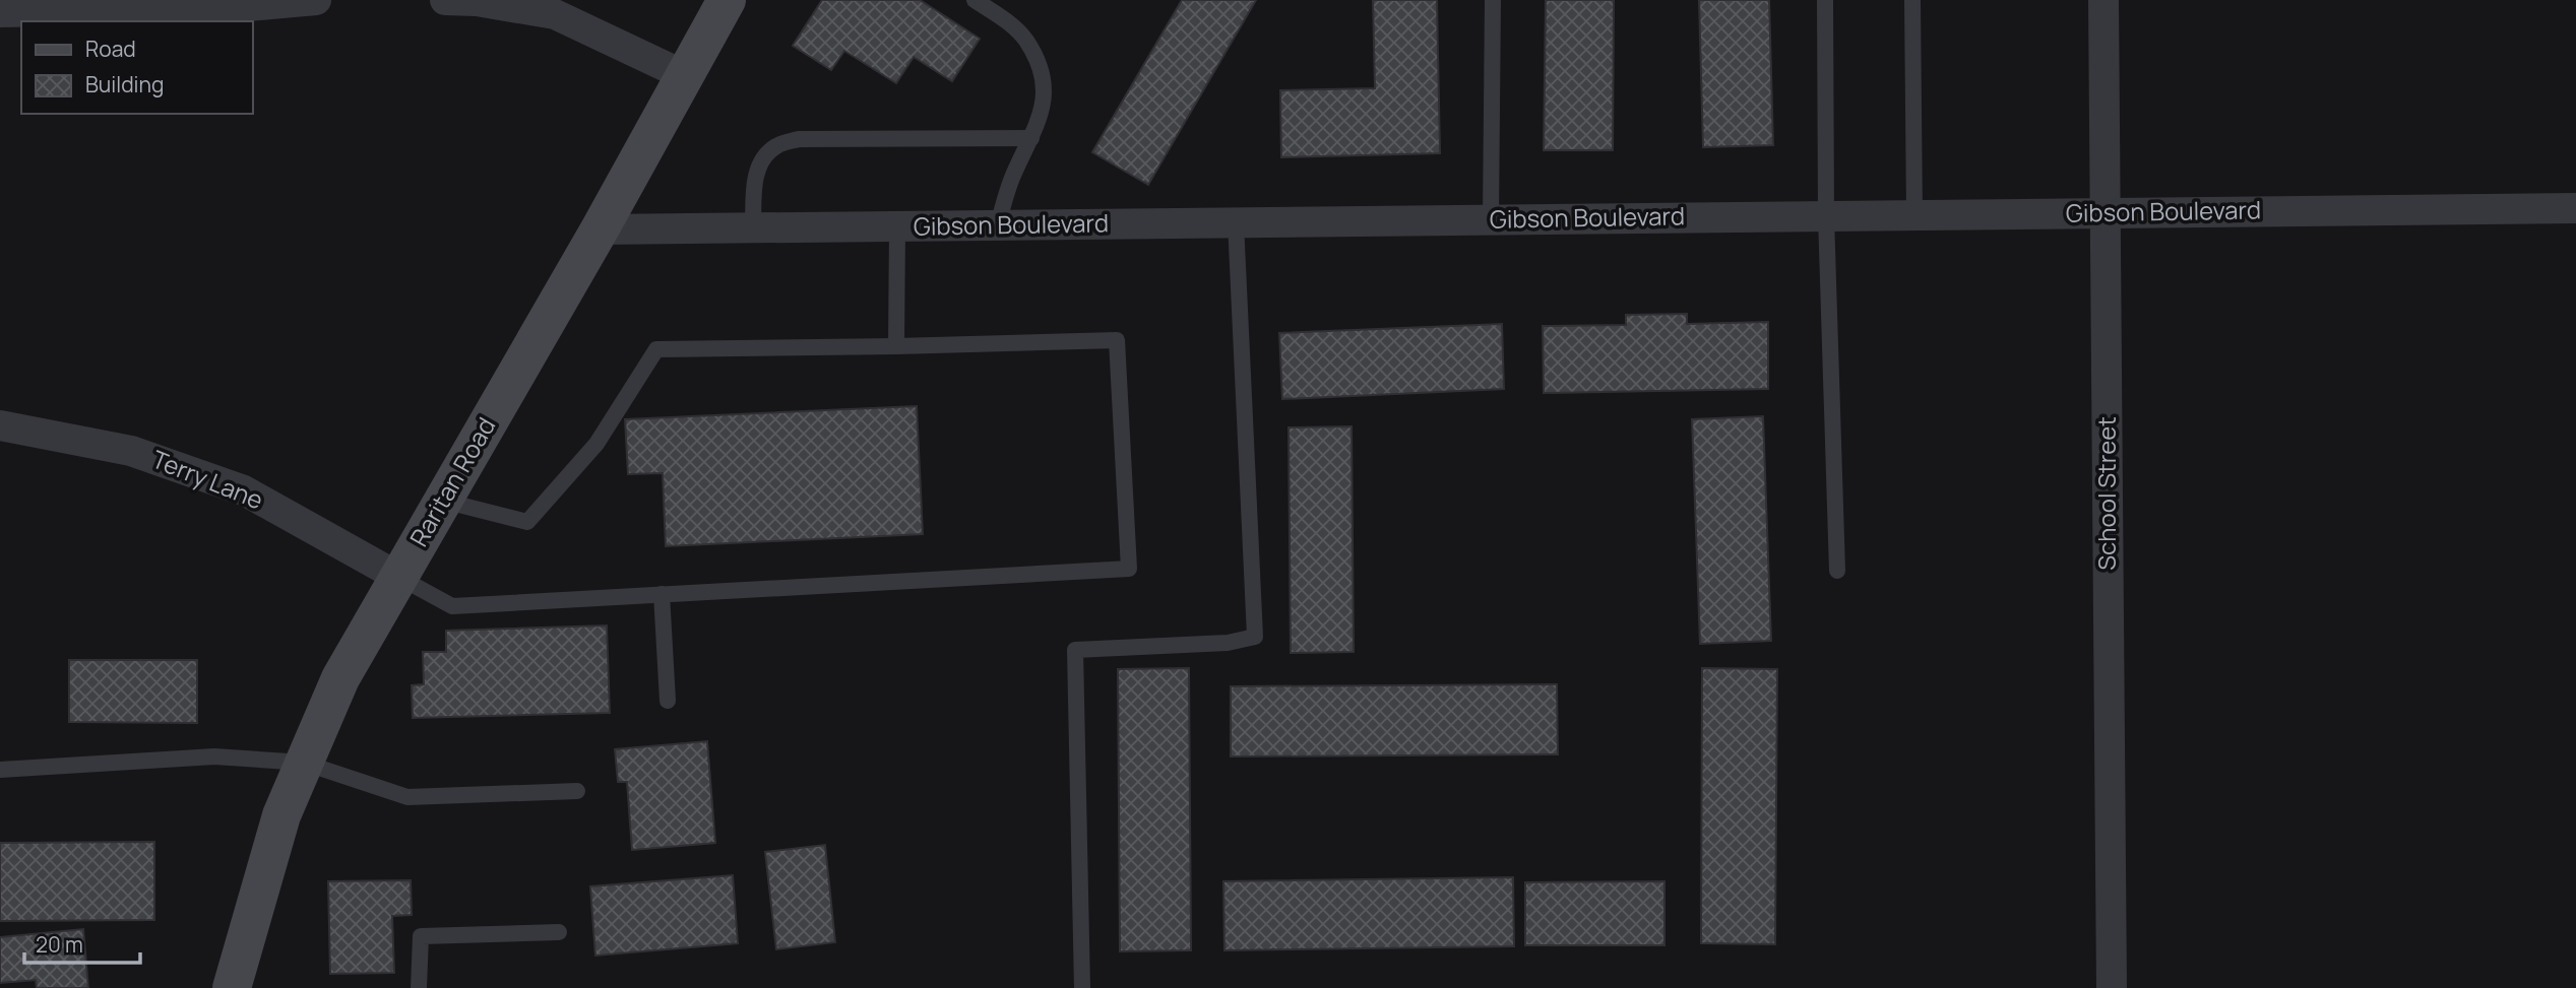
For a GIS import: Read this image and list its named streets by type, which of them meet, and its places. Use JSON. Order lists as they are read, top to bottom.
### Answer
{
  "streets": {
    "main road": ["Raritan Road"],
    "street": ["Gibson Boulevard", "Terry Lane", "School Street"]
  },
  "crossings": [
    ["Gibson Boulevard", "Raritan Road"],
    ["Gibson Boulevard", "School Street"],
    ["Terry Lane", "Raritan Road"]
  ],
  "legend": ["Road", "Building"],
  "scale_bar": "20 m"
}
